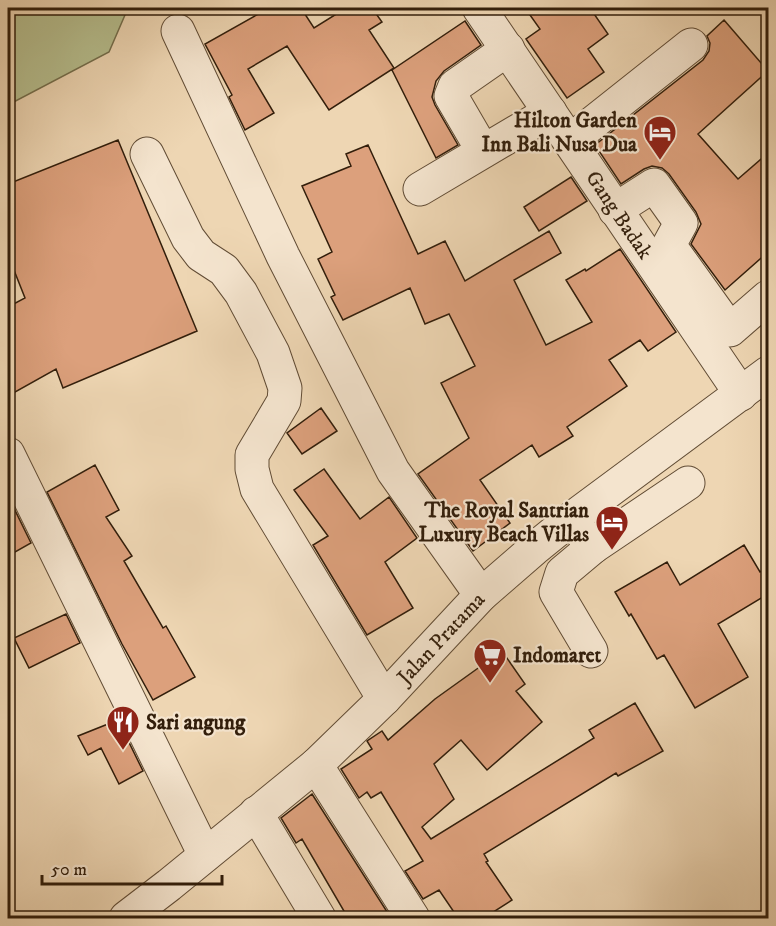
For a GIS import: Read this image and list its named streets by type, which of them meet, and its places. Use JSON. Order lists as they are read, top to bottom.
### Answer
{
  "streets": {
    "street": ["Gang Badak", "Jalan Pratama"]
  },
  "crossings": [
    ["Gang Badak", "Jalan Pratama"]
  ],
  "places": {
    "hotel": ["Hilton Garden Inn Bali Nusa Dua", "The Royal Santrian Luxury Beach Villas"],
    "supermarket": ["Indomaret"],
    "restaurant": ["Sari angung"]
  },
  "scale_bar": "50 m"
}
